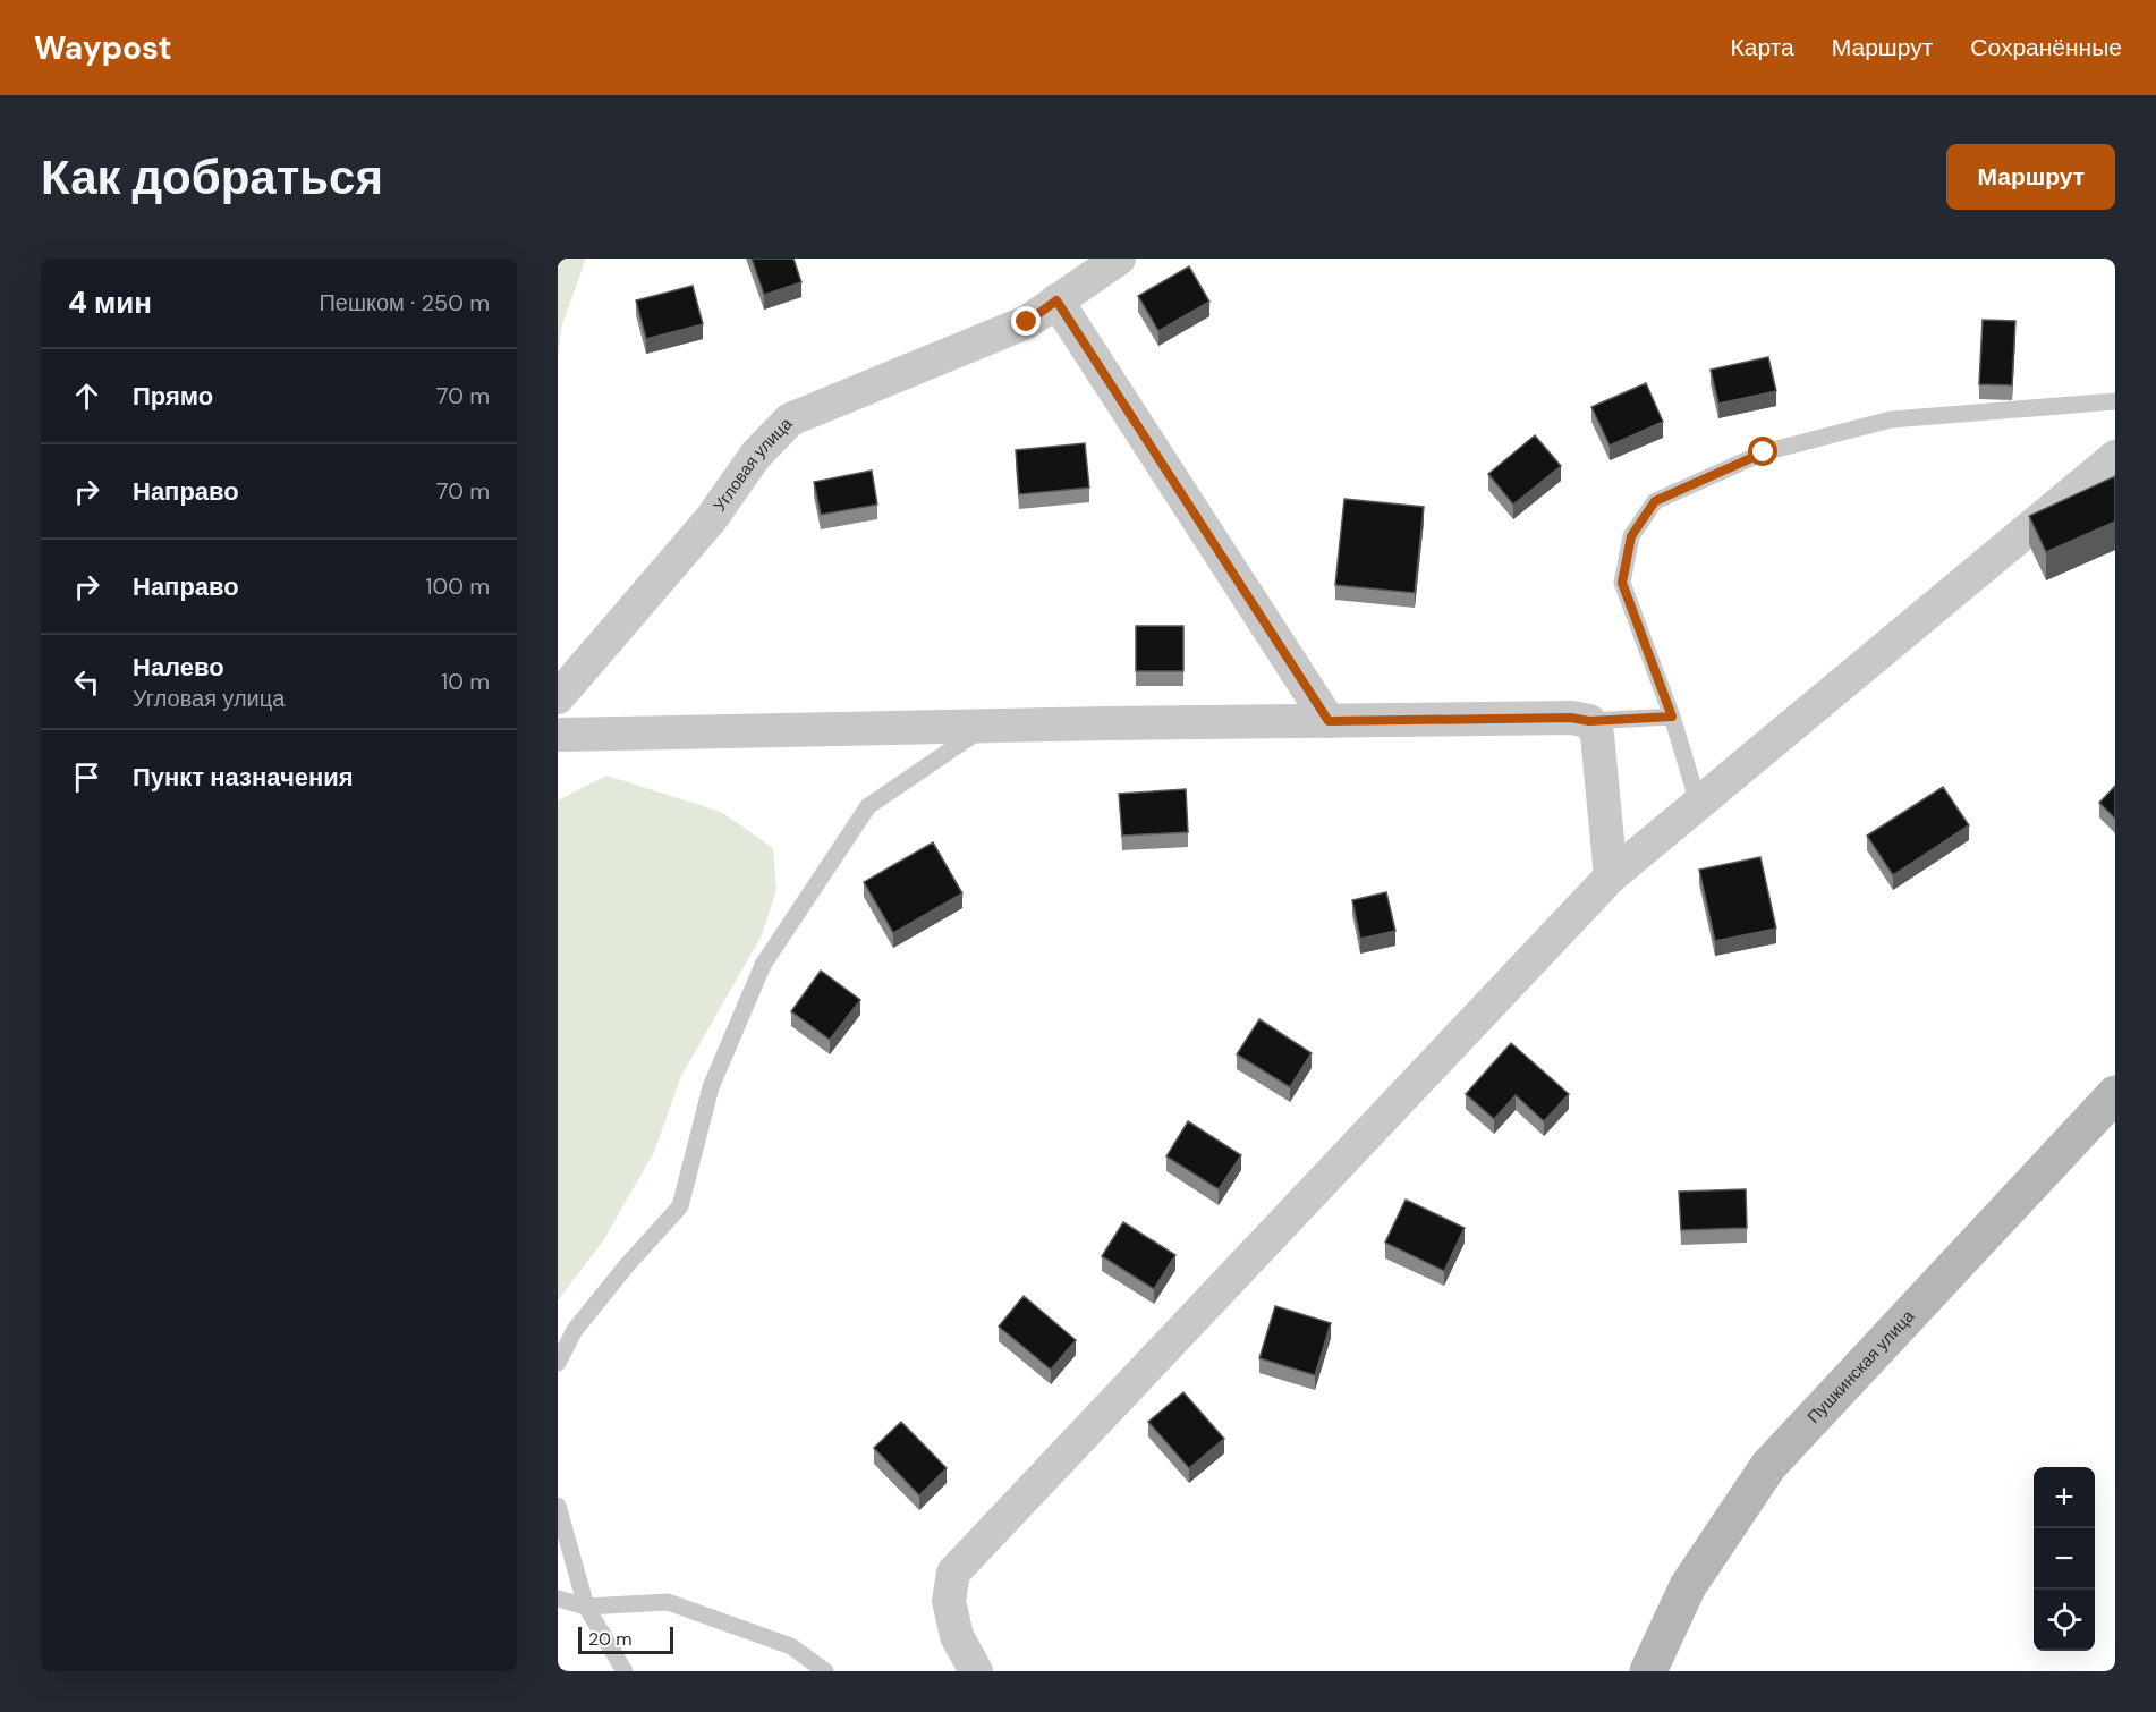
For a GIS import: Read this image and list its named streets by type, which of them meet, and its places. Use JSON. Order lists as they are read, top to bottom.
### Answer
{
  "streets": {
    "main road": ["Пушкинская улица"],
    "street": ["Угловая улица"]
  },
  "scale_bar": "20 m",
  "page": {
    "header": "Waypost",
    "nav": ["Карта", "Маршрут", "Сохранённые"],
    "buttons": "Маршрут",
    "title": "Как добраться",
    "heading": ["4 мин", "Пешком · 250 m"],
    "list": [
      ["Прямо", "70 m"],
      ["Направо", "70 m"],
      ["Направо", "100 m"],
      ["Налево", "Угловая улица", "10 m"],
      "Пункт назначения"
    ],
    "map_buttons": ["+", "−"],
    "scale": "20 m"
  }
}
